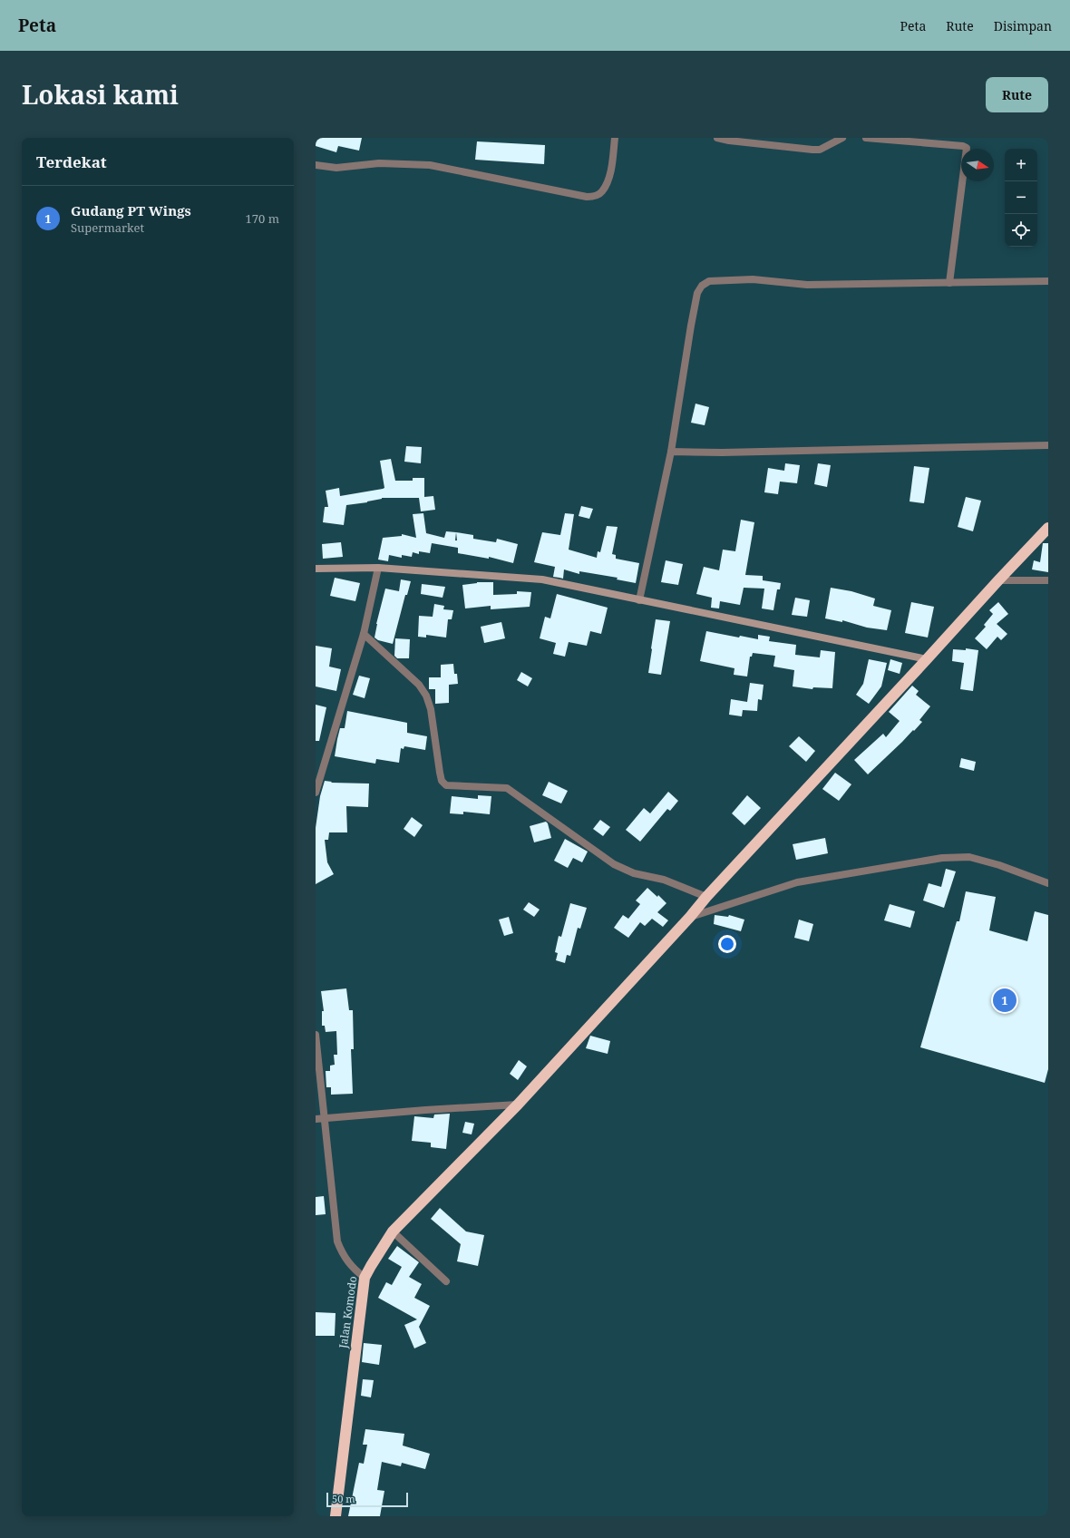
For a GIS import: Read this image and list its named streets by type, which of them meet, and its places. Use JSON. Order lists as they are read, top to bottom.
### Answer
{
  "streets": {
    "highway": ["Jalan Komodo"]
  },
  "scale_bar": "50 m",
  "north": "right",
  "page": {
    "header": "Peta",
    "nav": ["Peta", "Rute", "Disimpan"],
    "title": "Lokasi kami",
    "buttons": "Rute",
    "heading": "Terdekat",
    "map_buttons": ["+", "−"],
    "list": [
      {
        "mark": "1",
        "name": "Gudang PT Wings",
        "note": "Supermarket",
        "value": "170 m"
      }
    ],
    "pins": "1",
    "scale": "50 m"
  }
}
